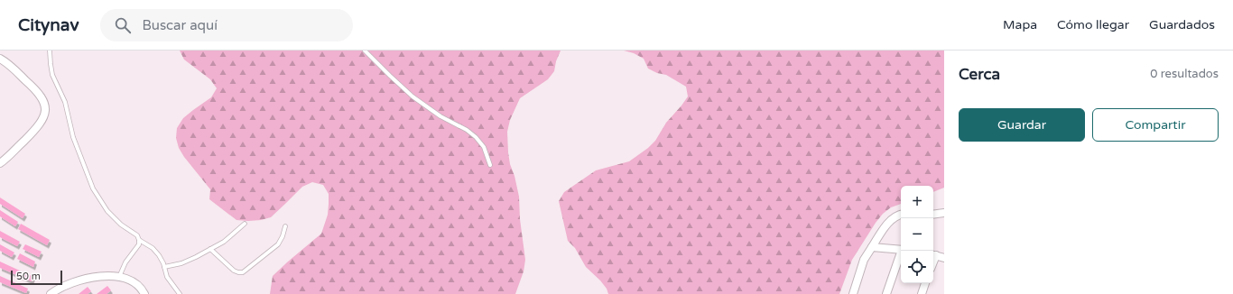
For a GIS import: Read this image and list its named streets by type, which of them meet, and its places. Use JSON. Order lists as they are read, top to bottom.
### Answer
{
  "scale_bar": "50 m",
  "page": {
    "header": "Citynav",
    "search": "Buscar aquí",
    "nav": ["Mapa", "Cómo llegar", "Guardados"],
    "heading": ["Cerca", "0 resultados"],
    "buttons": ["Guardar", "Compartir"],
    "map_buttons": ["+", "−"],
    "scale": "50 m"
  }
}
